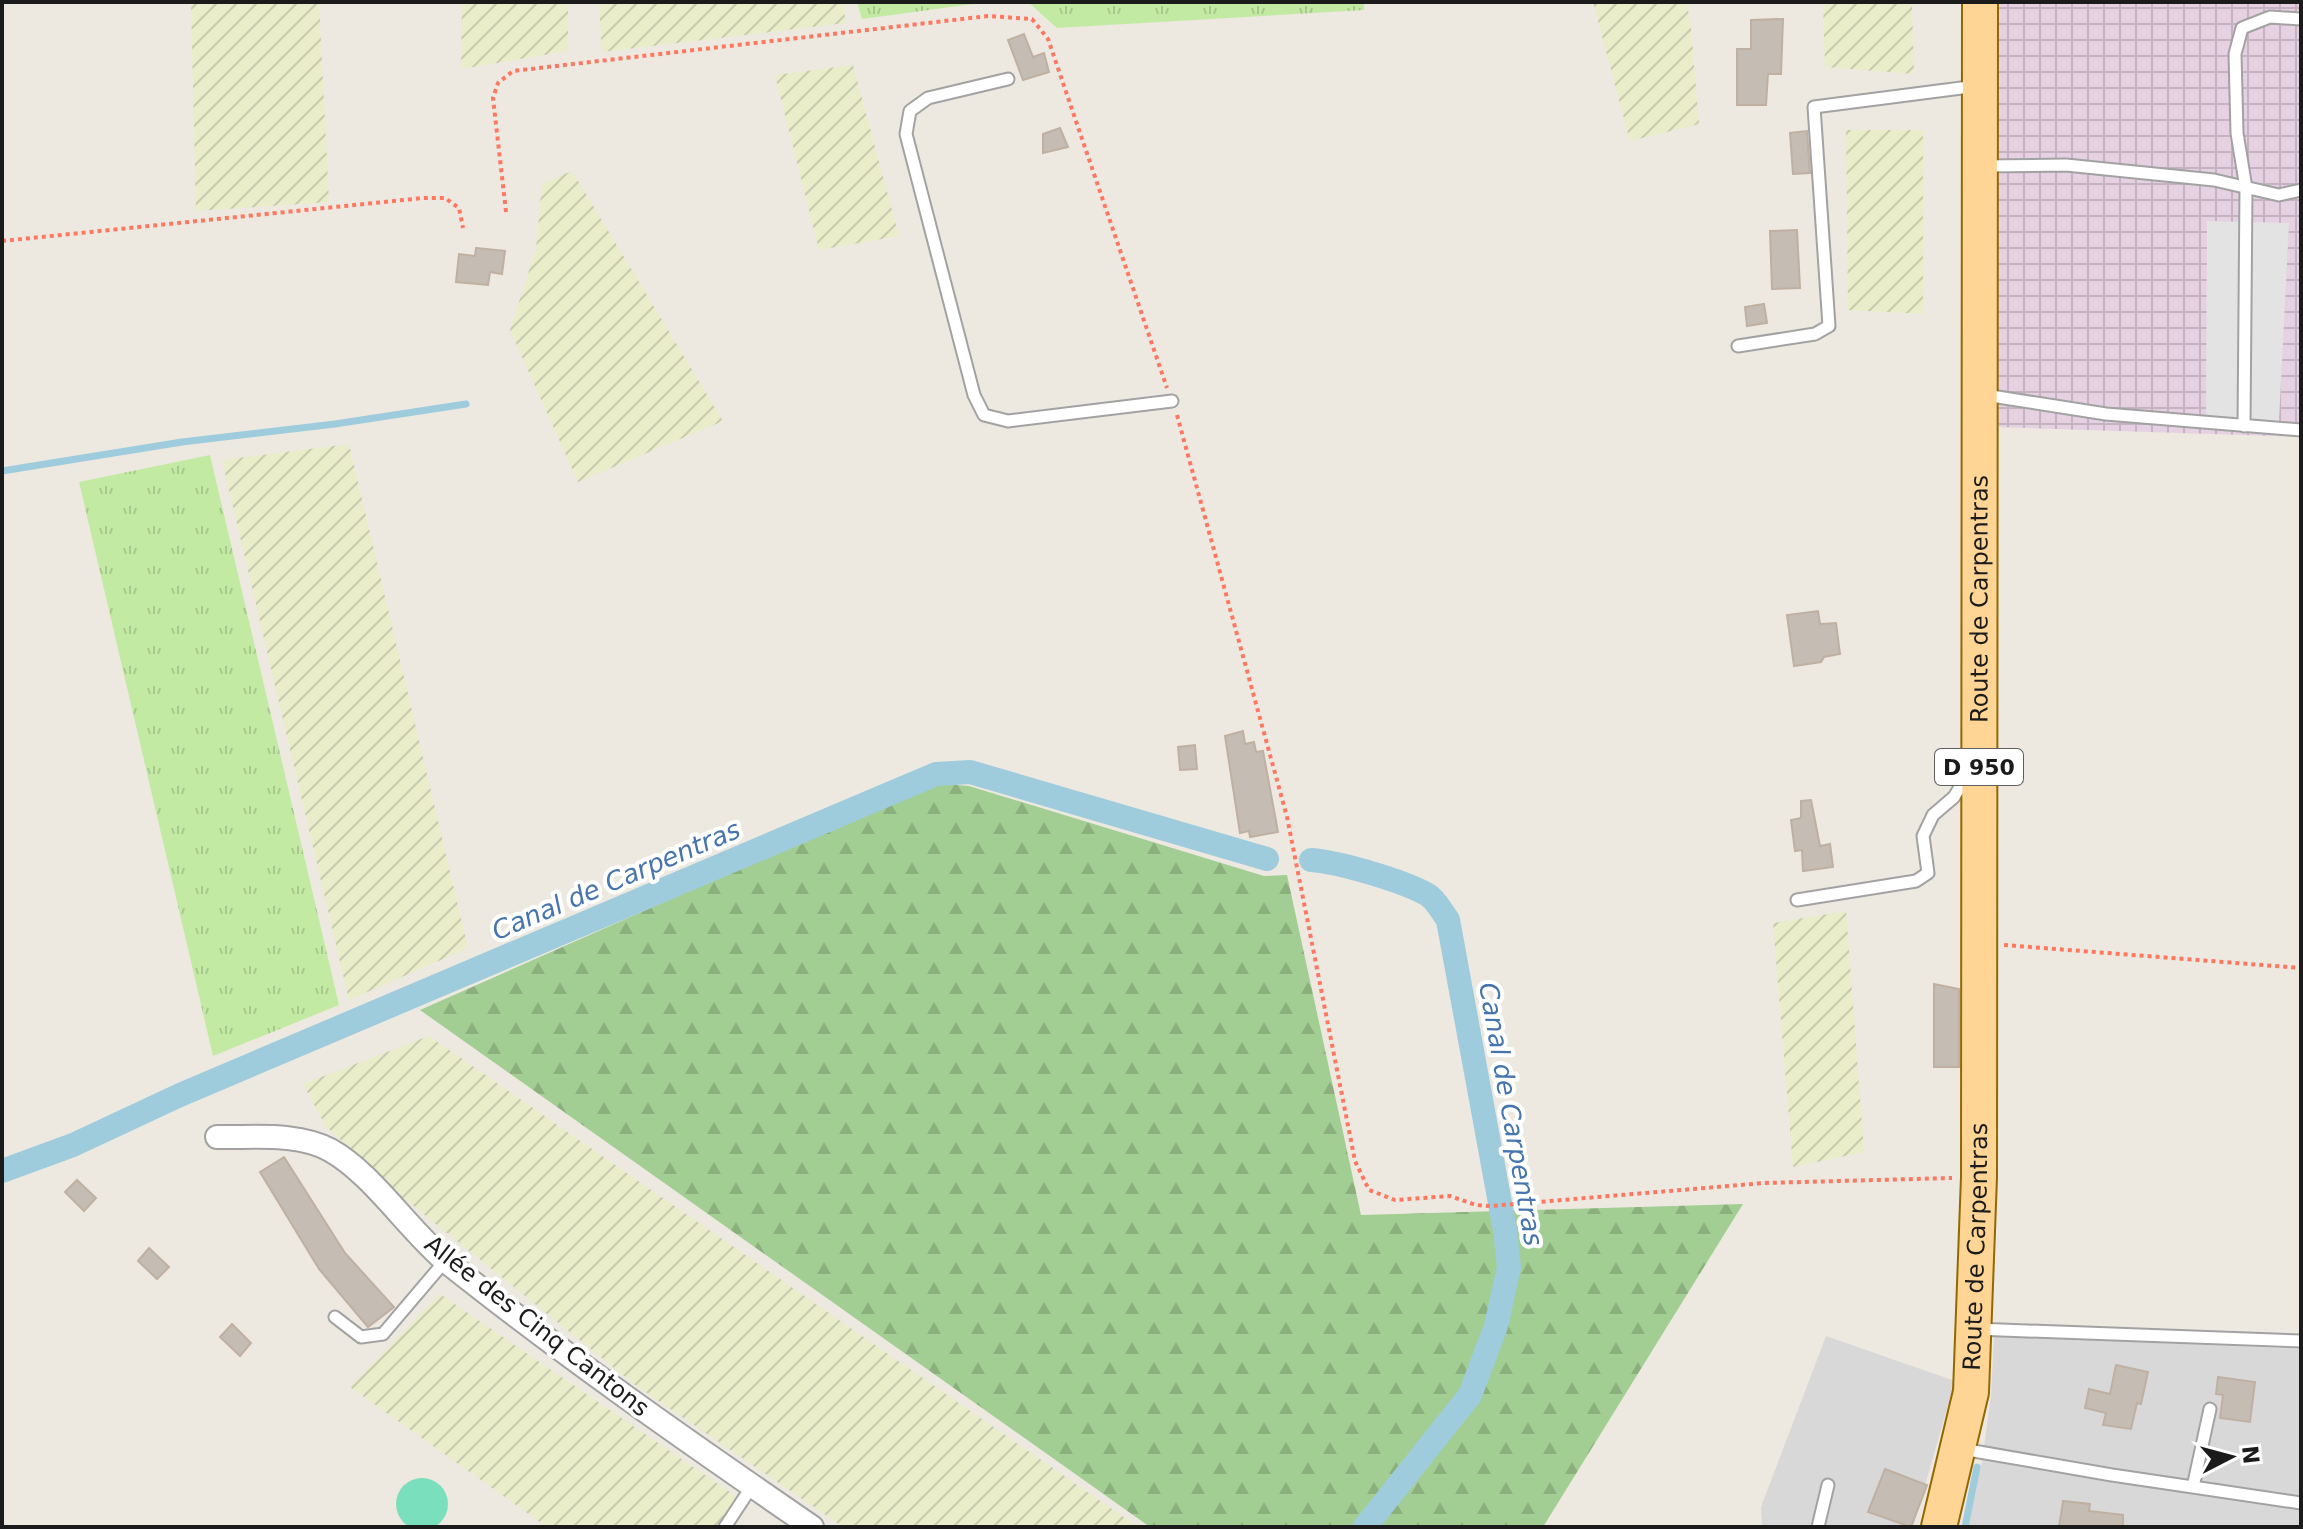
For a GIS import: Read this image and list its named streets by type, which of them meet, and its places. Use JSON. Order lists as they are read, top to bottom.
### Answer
{
  "streets": {
    "main road": ["Route de Carpentras", "D 950"],
    "street": ["Allée des Cinq Cantons"]
  },
  "water": ["Canal de Carpentras"],
  "north": "right"
}
